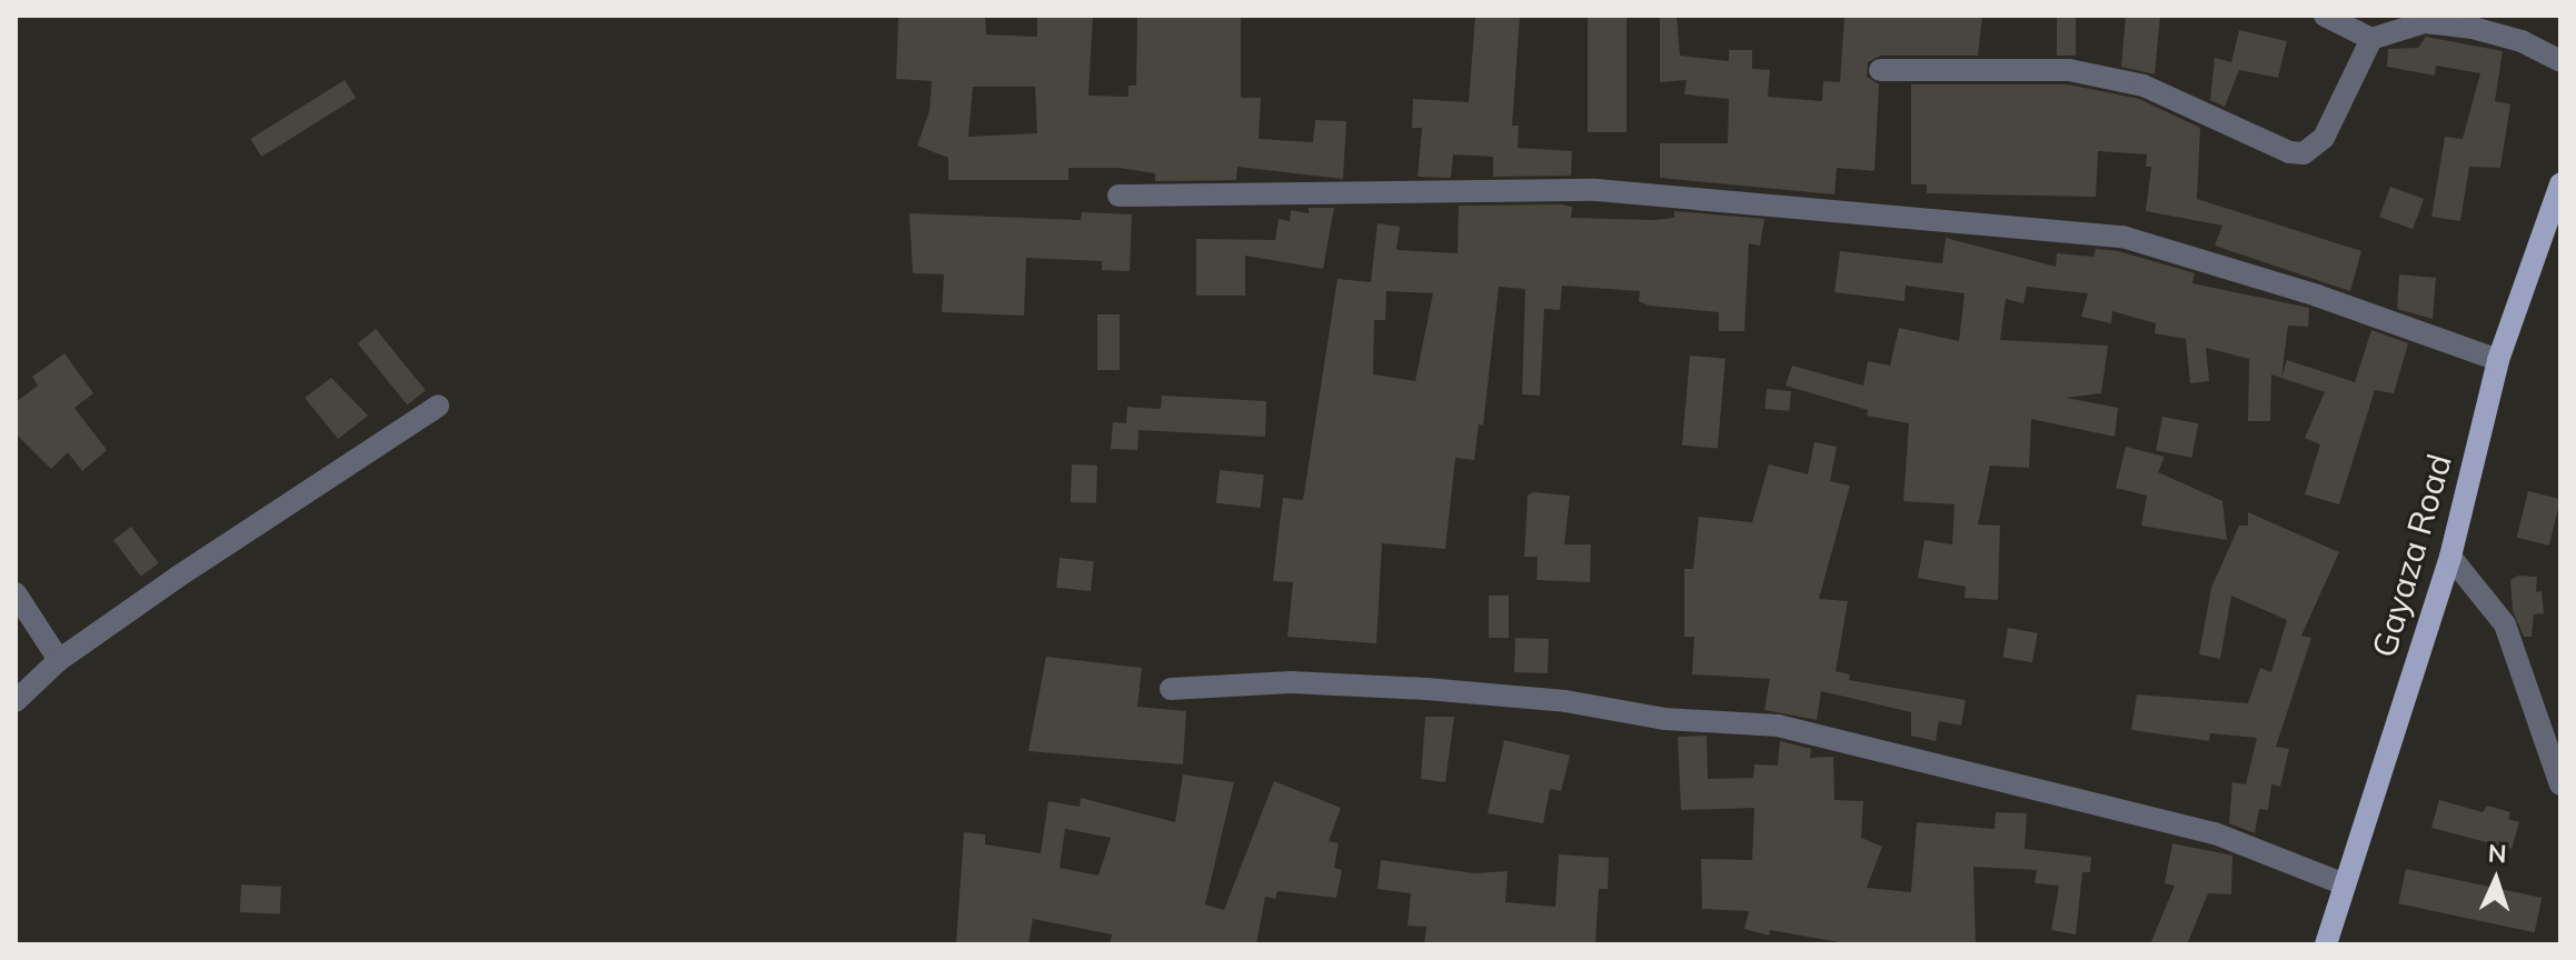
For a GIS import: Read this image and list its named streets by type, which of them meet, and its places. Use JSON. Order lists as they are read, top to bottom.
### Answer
{
  "streets": {
    "main road": ["Gayaza Road"]
  },
  "north": "top"
}
